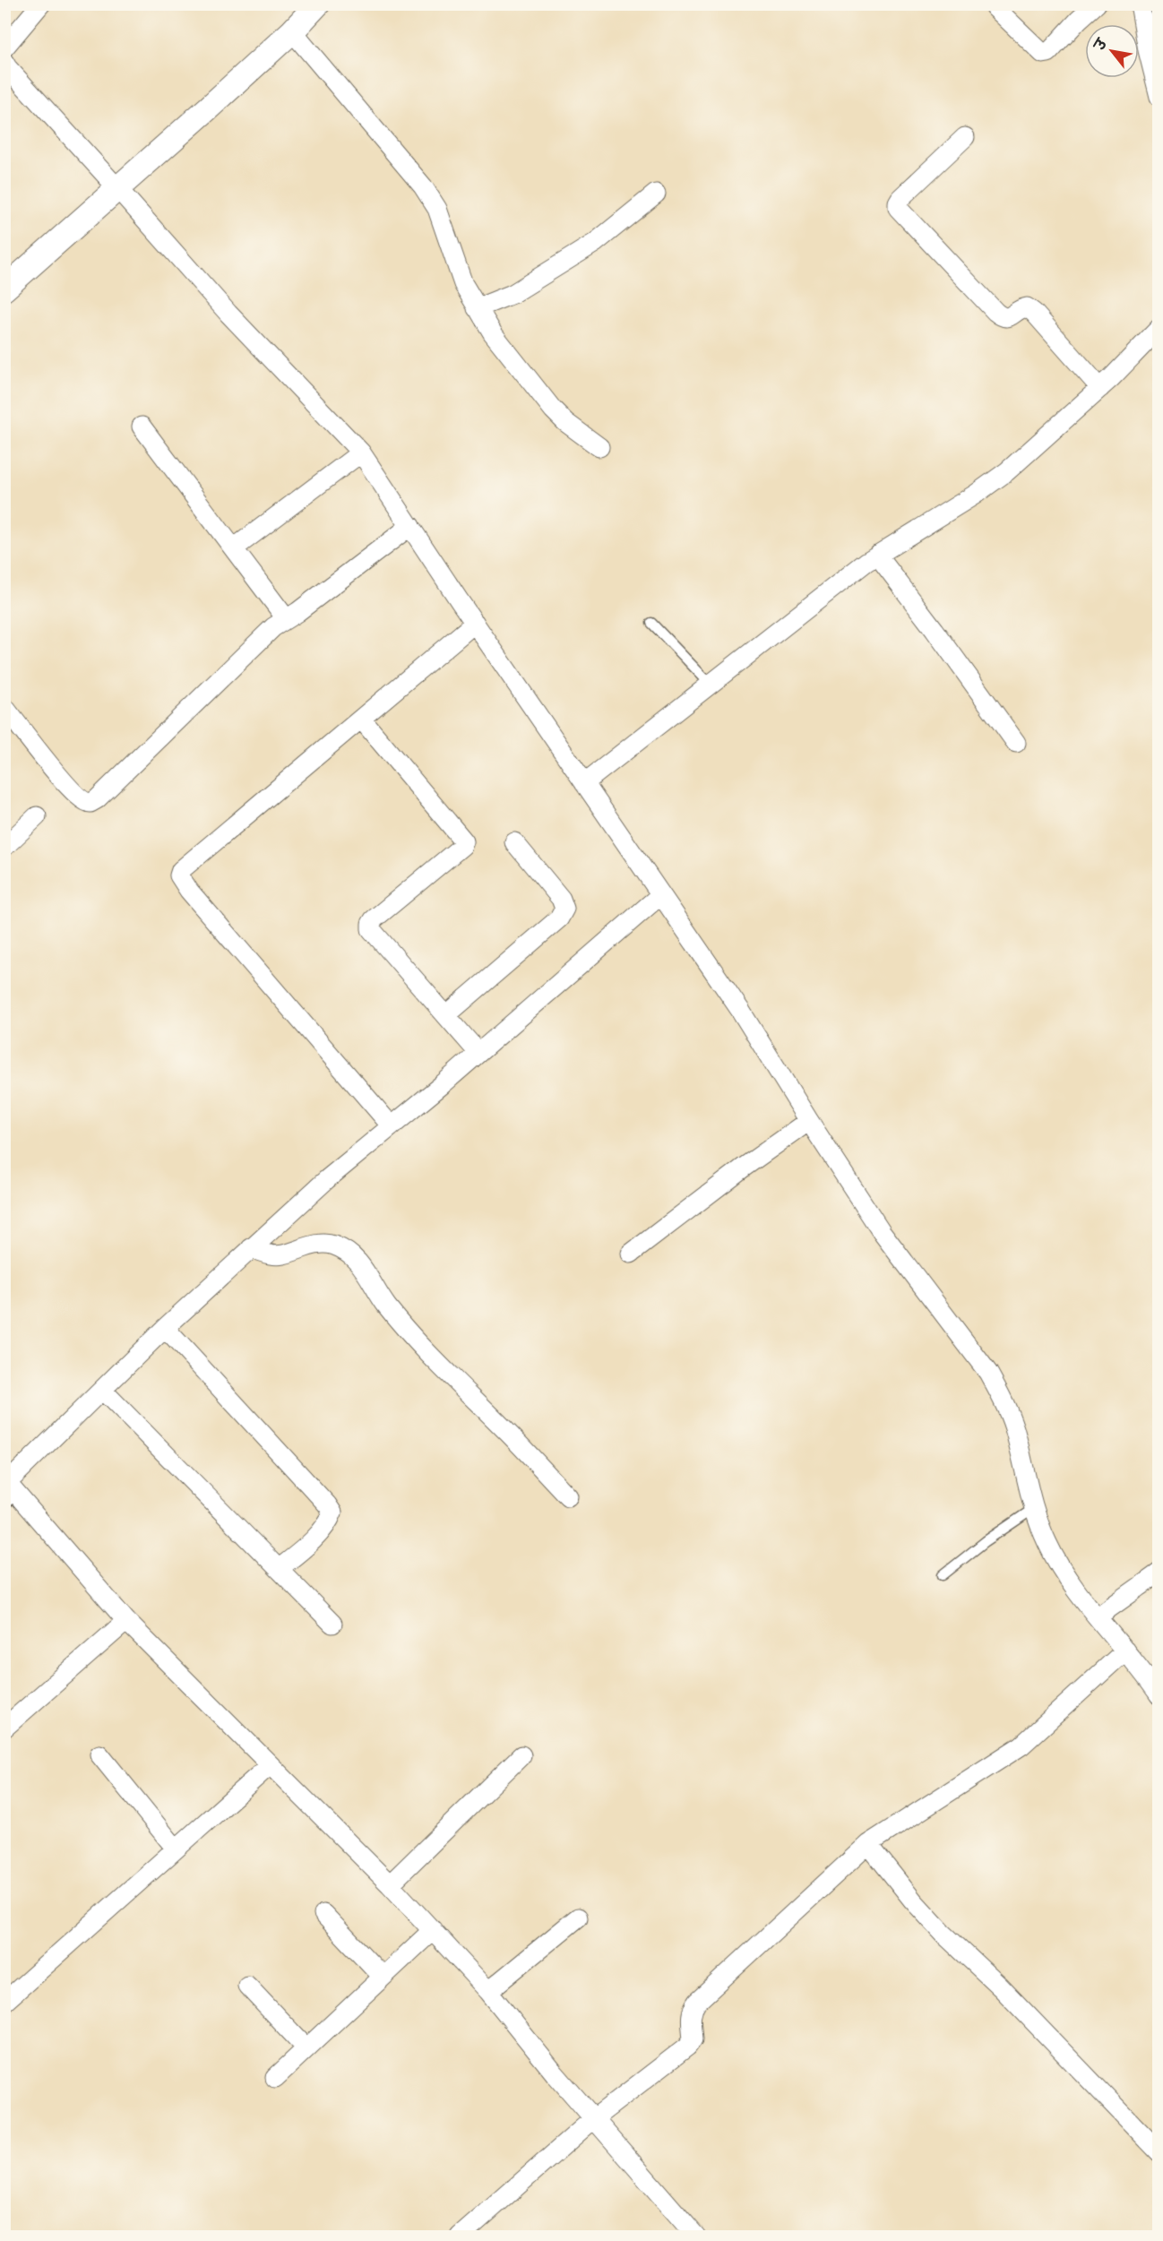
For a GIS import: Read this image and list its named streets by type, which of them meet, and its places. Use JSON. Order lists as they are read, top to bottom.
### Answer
{
  "north": "top left"
}
